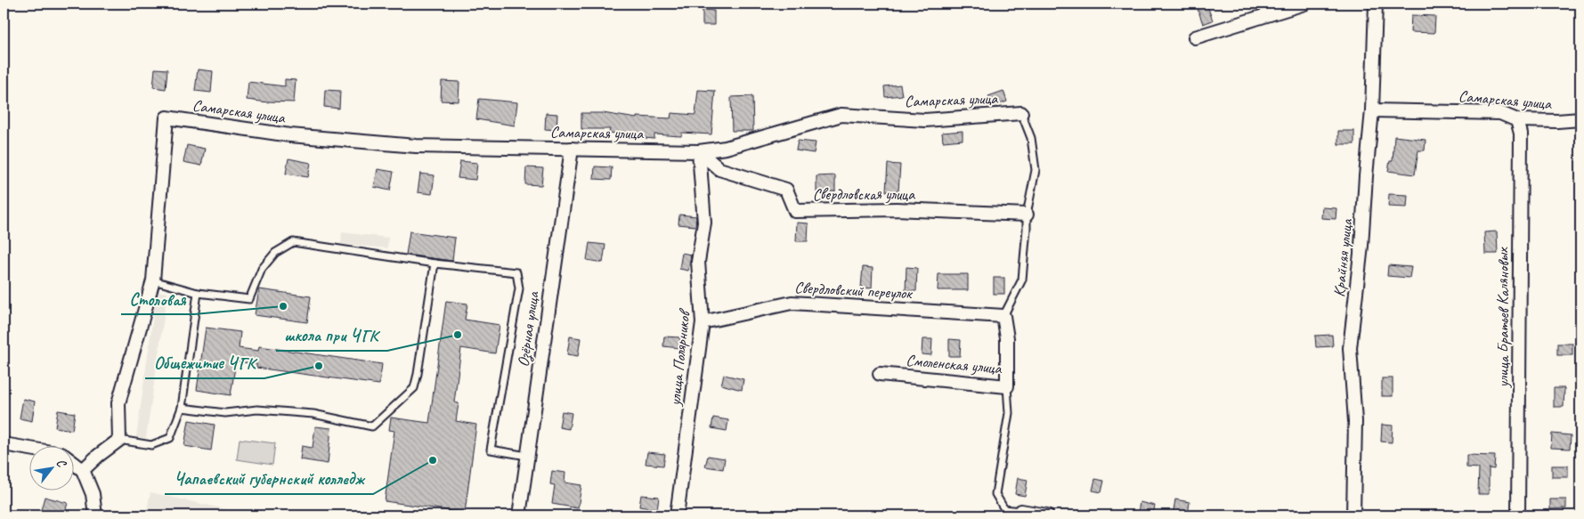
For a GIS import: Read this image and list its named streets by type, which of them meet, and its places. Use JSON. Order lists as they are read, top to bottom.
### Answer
{
  "streets": {
    "street": [
      "Самарская улица",
      "Свердловская улица",
      "Крайняя улица",
      "Свердловский переулок",
      "улица Братьев Каляновых",
      "Озёрная улица",
      "улица Полярников",
      "Смоленская улица"
    ]
  },
  "crossings": [
    ["Самарская улица", "Свердловская улица"],
    ["Самарская улица", "Крайняя улица"],
    ["Самарская улица", "улица Братьев Каляновых"],
    ["Самарская улица", "Озёрная улица"],
    ["Самарская улица", "улица Полярников"],
    ["Свердловская улица", "улица Полярников"],
    ["Свердловский переулок", "улица Полярников"],
    ["Свердловский переулок", "Смоленская улица"]
  ],
  "places": [
    "Столовая",
    "школа при ЧГК",
    "Общежитие ЧГК",
    "Чапаевский губернский колледж"
  ],
  "north": "top right"
}
